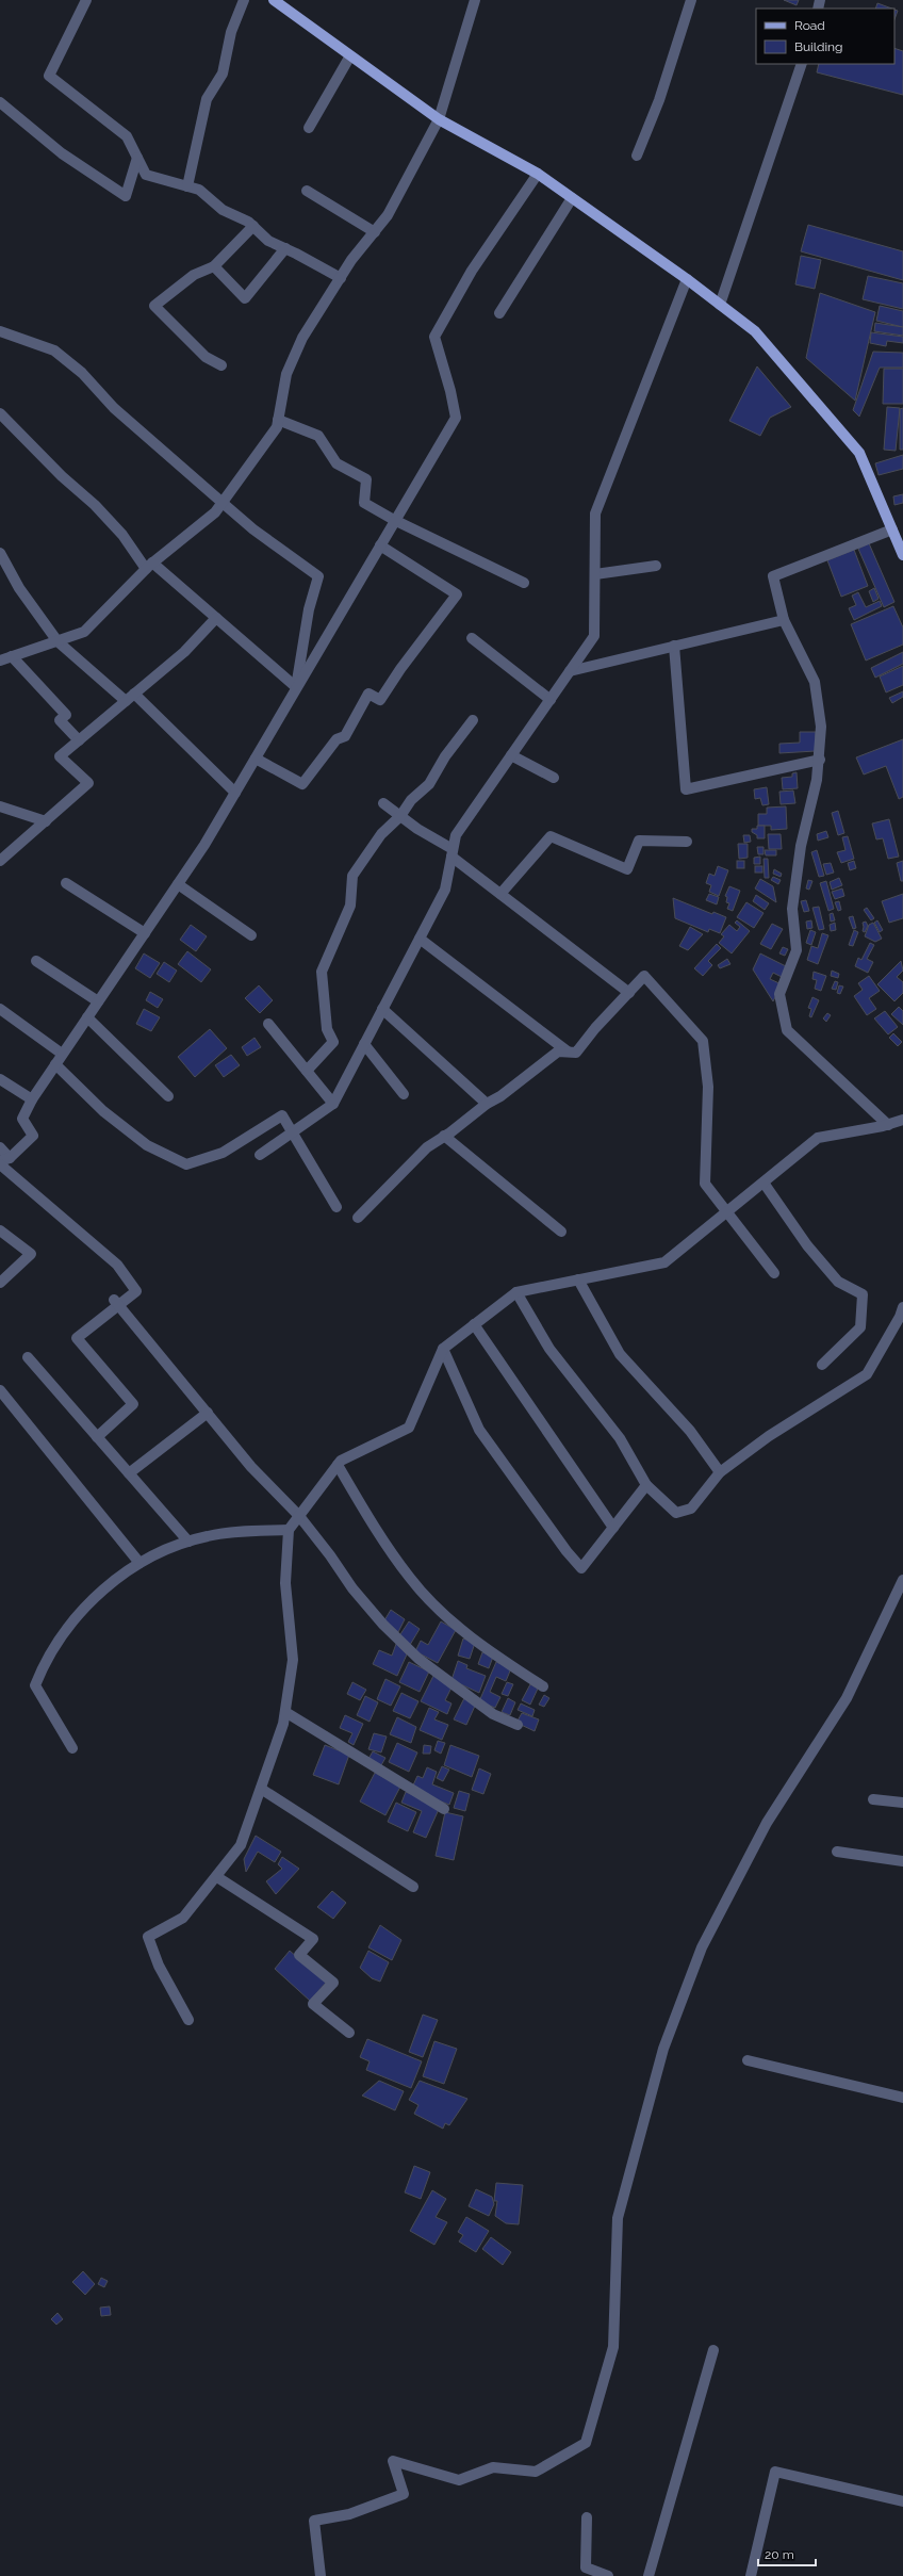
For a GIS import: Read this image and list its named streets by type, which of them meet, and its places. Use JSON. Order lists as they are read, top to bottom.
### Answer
{
  "legend": ["Road", "Building"],
  "scale_bar": "20 m"
}
